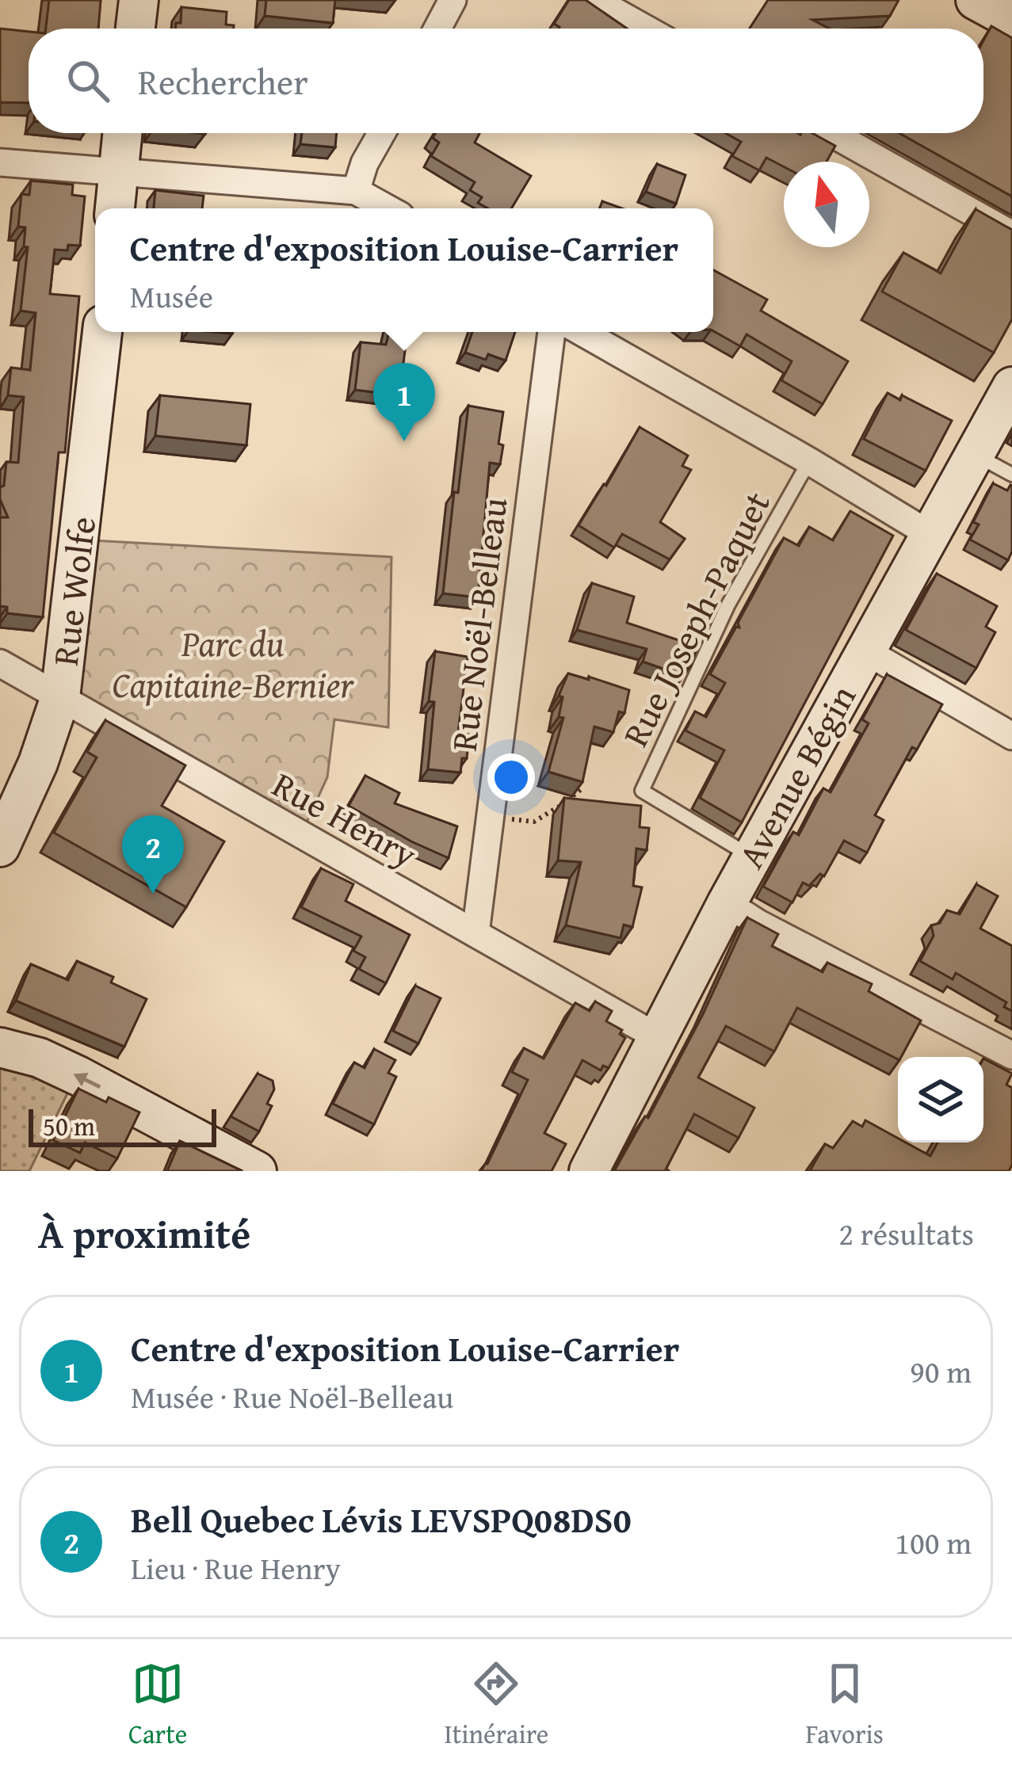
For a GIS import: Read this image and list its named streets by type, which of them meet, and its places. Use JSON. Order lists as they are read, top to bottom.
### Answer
{
  "streets": {
    "street": [
      "Rue Wolfe",
      "Rue Noël-Belleau",
      "Avenue Bégin",
      "Rue Henry"
    ],
    "lane": ["Rue Joseph-Paquet"]
  },
  "crossings": [
    ["Rue Wolfe", "Rue Henry"],
    ["Rue Joseph-Paquet", "Avenue Bégin"],
    ["Rue Noël-Belleau", "Rue Henry"],
    ["Avenue Bégin", "Rue Henry"]
  ],
  "parks": ["Parc du Capitaine-Bernier"],
  "scale_bar": "50 m",
  "north": "top",
  "page": {
    "search": "Rechercher",
    "popup": ["Centre d'exposition Louise-Carrier", "Musée"],
    "pins": ["1", "2"],
    "scale": "50 m",
    "heading": ["À proximité", "2 résultats"],
    "list": [
      {
        "mark": "1",
        "name": "Centre d'exposition Louise-Carrier",
        "note": "Musée · Rue Noël-Belleau",
        "value": "90 m"
      },
      {
        "mark": "2",
        "name": "Bell Quebec Lévis LEVSPQ08DS0",
        "note": "Lieu · Rue Henry",
        "value": "100 m"
      }
    ],
    "nav": ["Carte", "Itinéraire", "Favoris"]
  }
}
